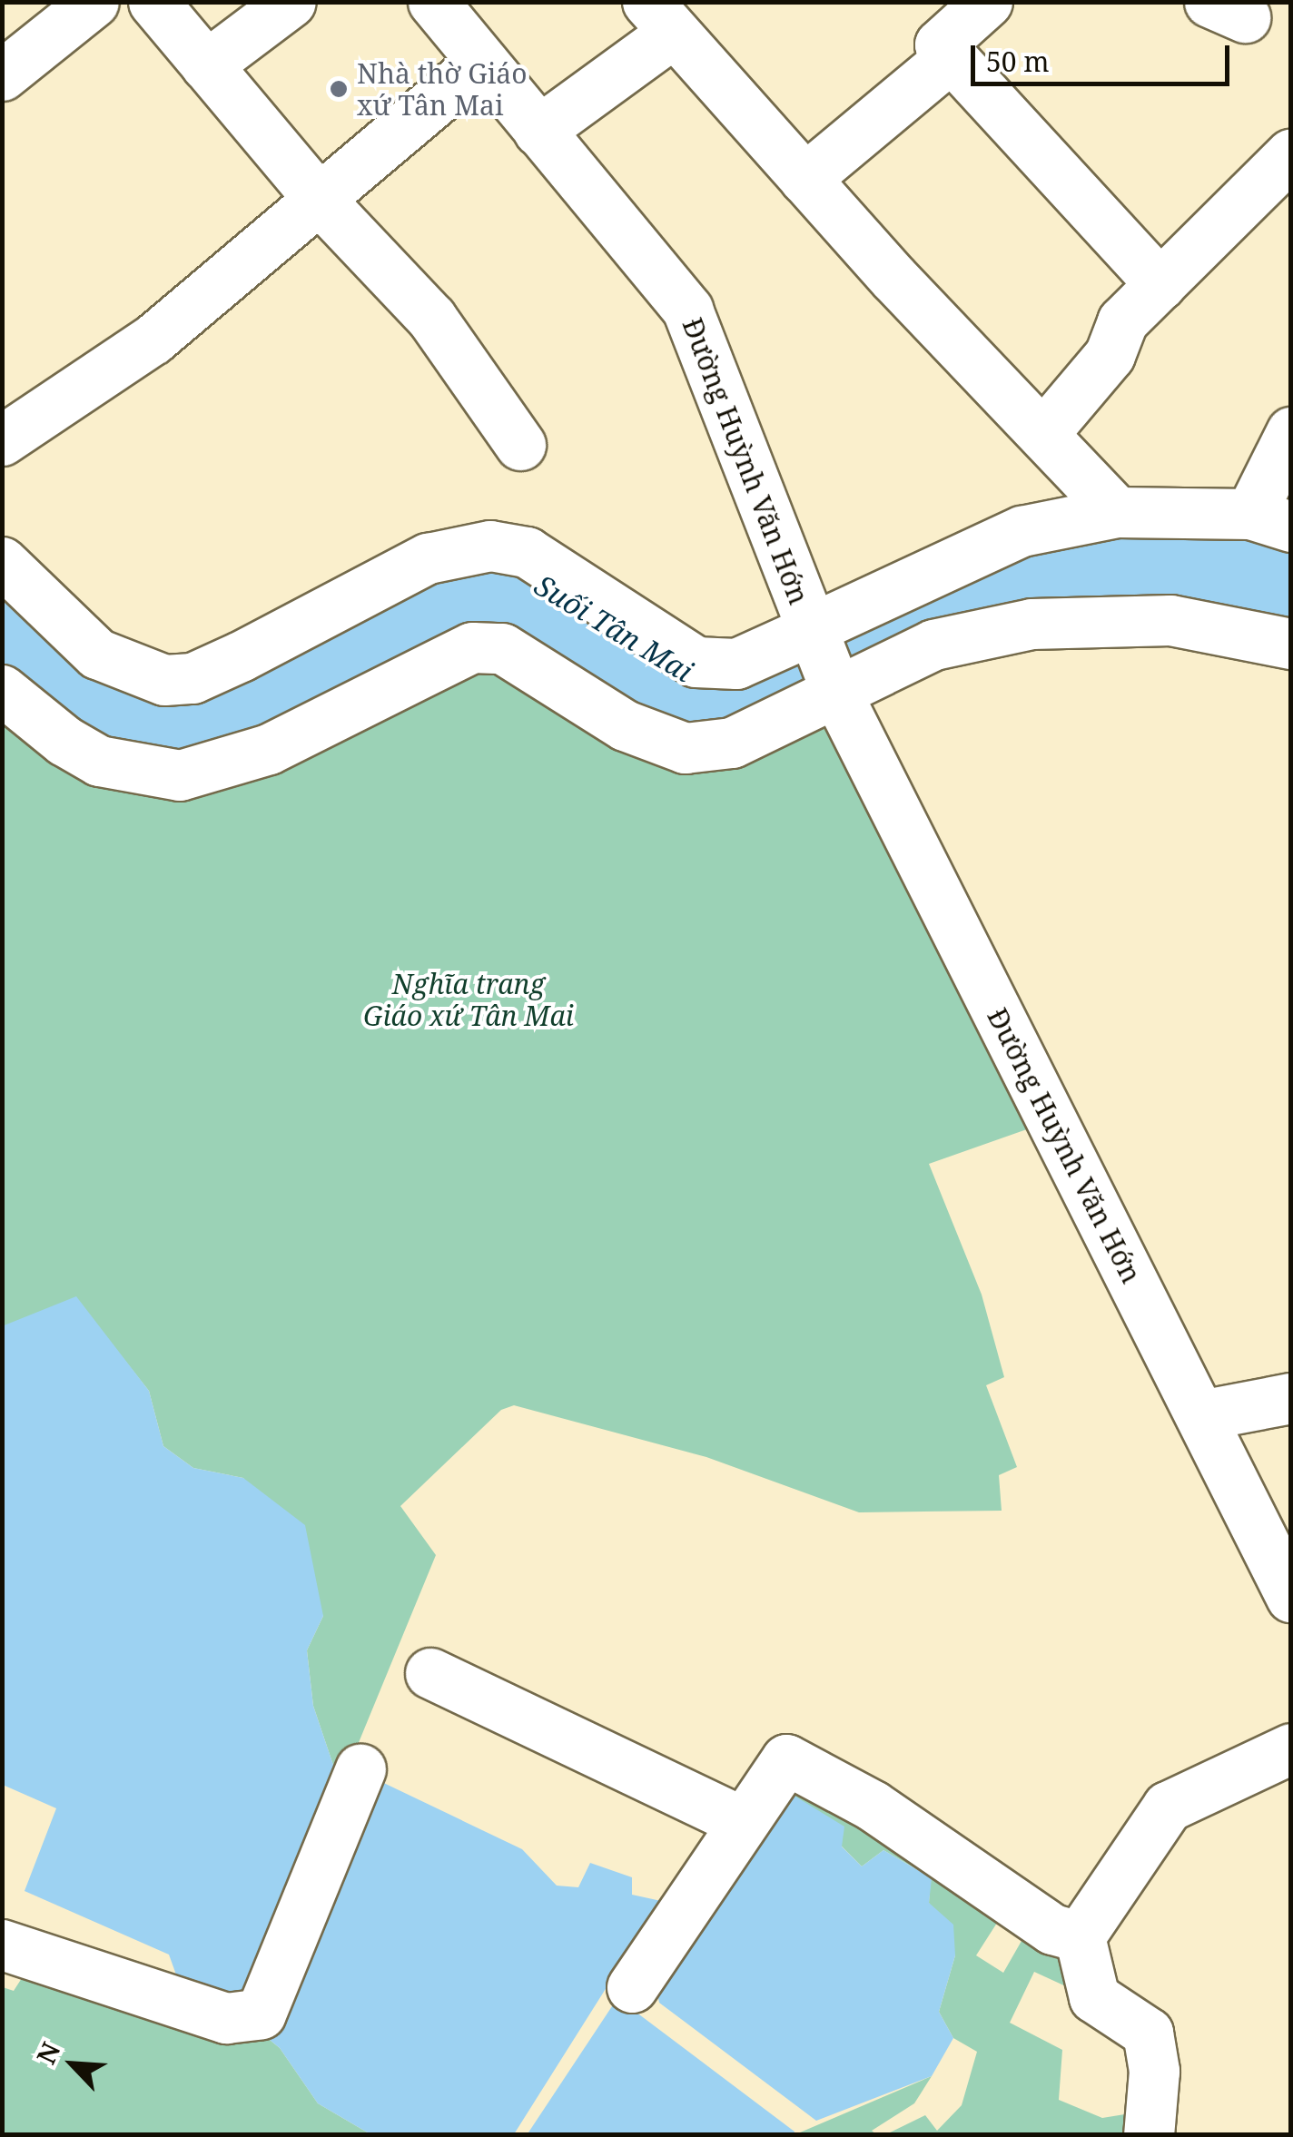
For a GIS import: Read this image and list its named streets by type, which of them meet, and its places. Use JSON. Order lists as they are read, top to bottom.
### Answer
{
  "streets": {
    "street": ["Đường Huỳnh Văn Hớn"]
  },
  "water": ["Suối Tân Mai"],
  "parks": ["Nghĩa trang Giáo xứ Tân Mai"],
  "places": ["Nhà thờ Giáo xứ Tân Mai"],
  "scale_bar": "50 m",
  "north": "top left"
}
